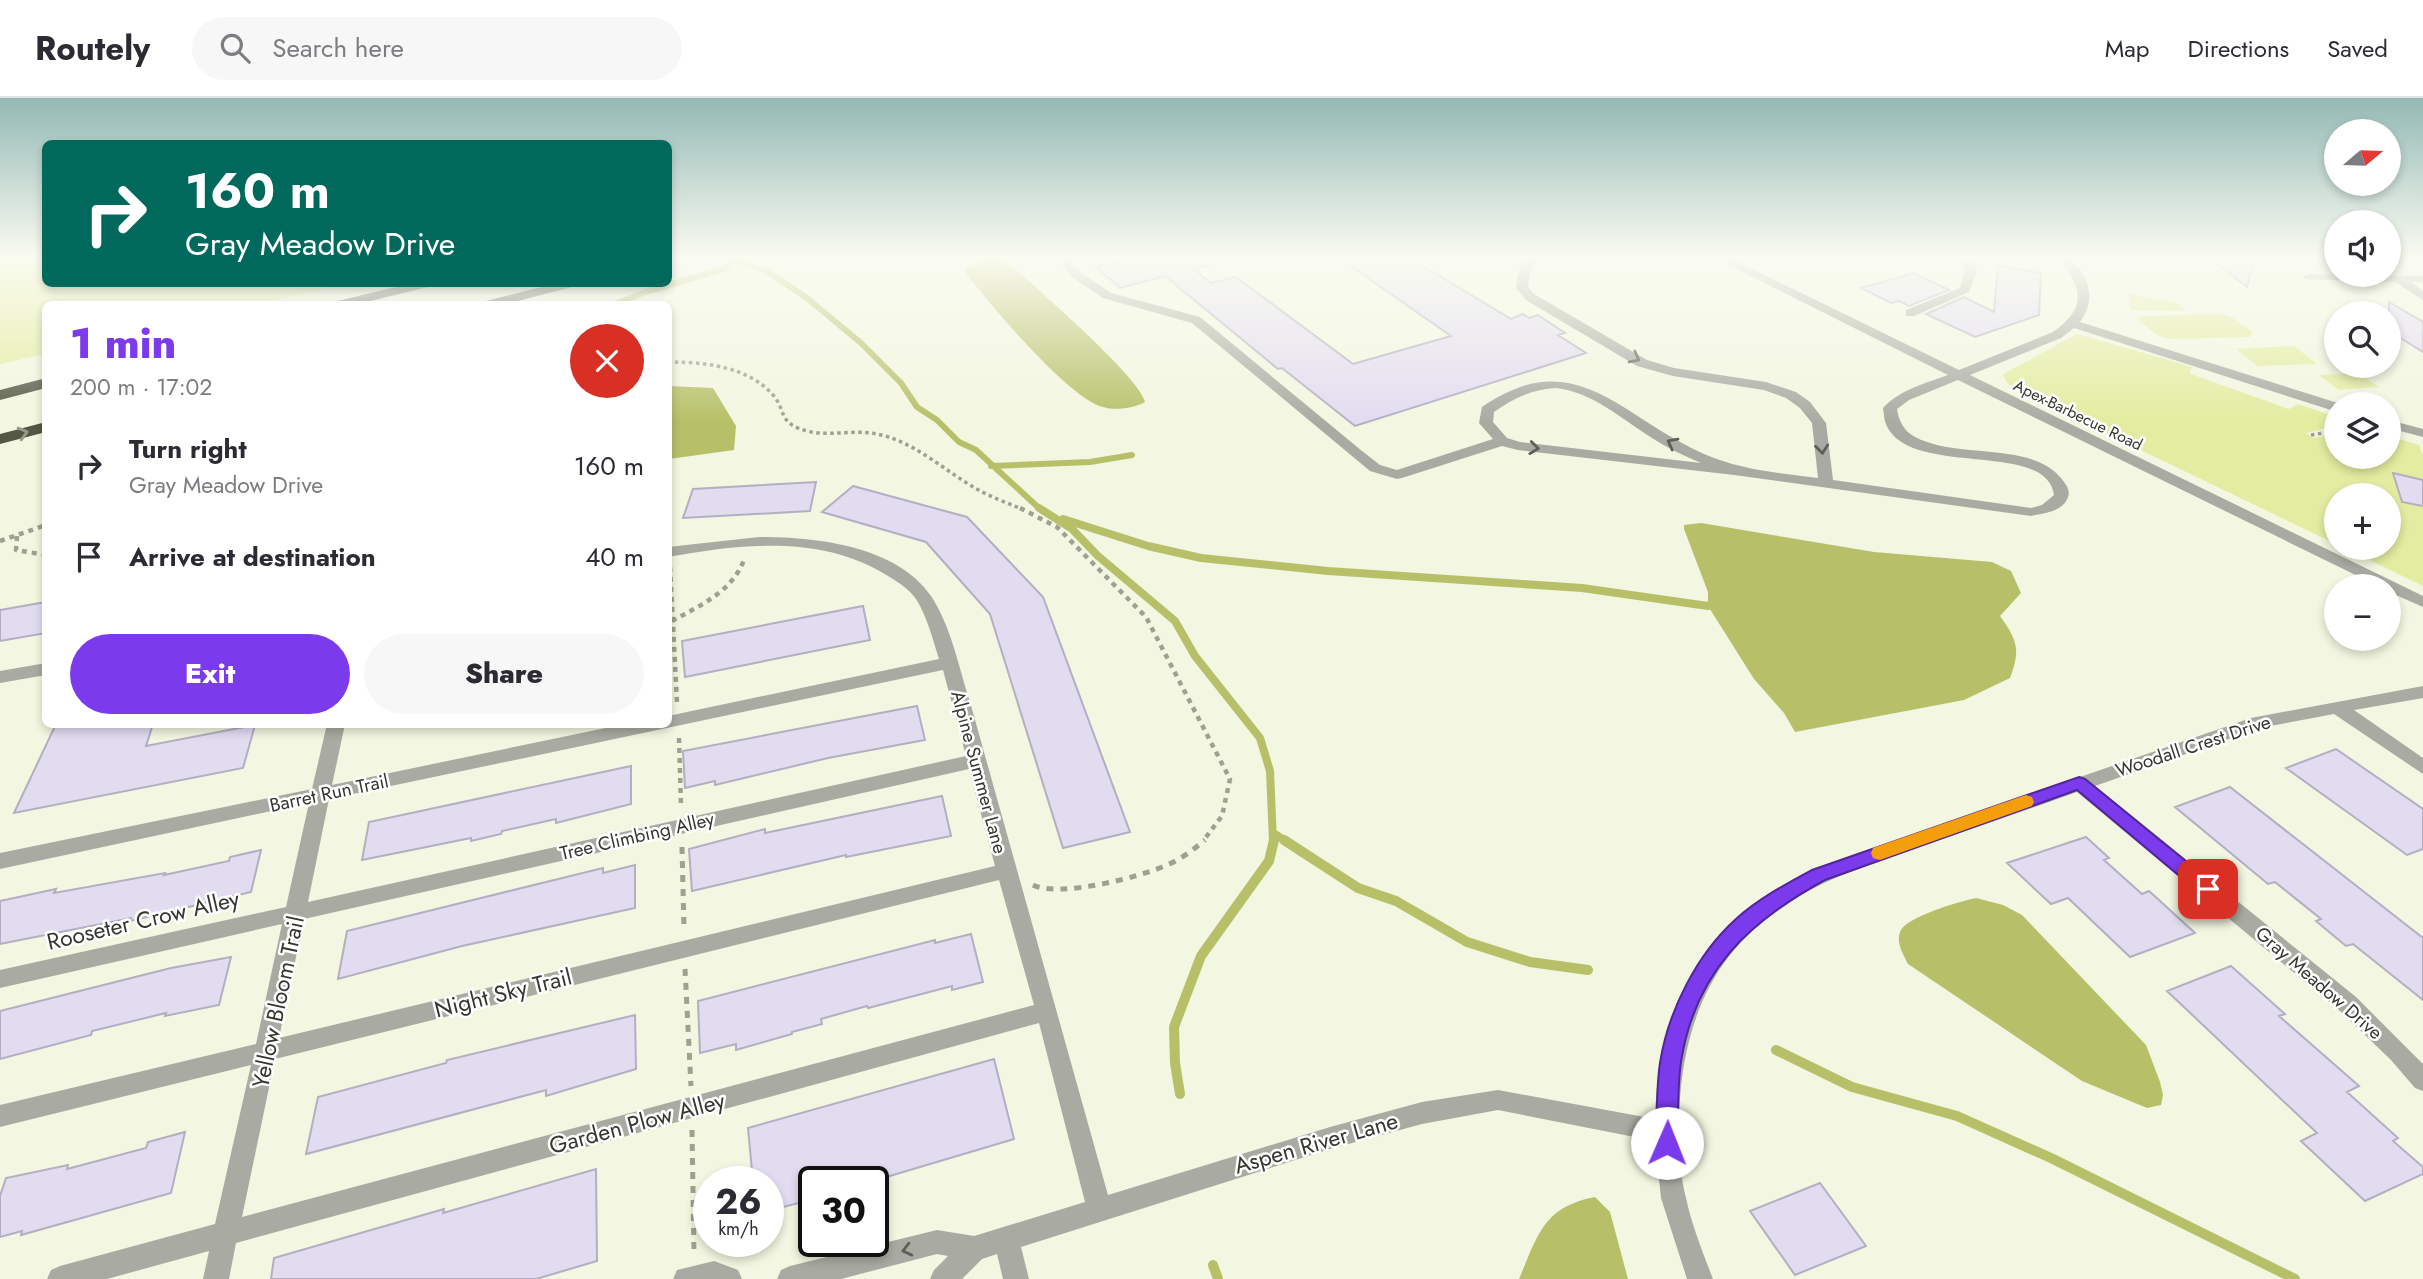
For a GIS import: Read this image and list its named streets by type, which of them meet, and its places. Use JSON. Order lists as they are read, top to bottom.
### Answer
{
  "streets": {
    "street": [
      "Apex-Barbecue Road",
      "Woodall Crest Drive",
      "Alpine Summer Lane",
      "Barret Run Trail",
      "Tree Climbing Alley",
      "Rooseter Crow Alley",
      "Gray Meadow Drive",
      "Night Sky Trail",
      "Yellow Bloom Trail",
      "Garden Plow Alley",
      "Aspen River Lane"
    ]
  },
  "crossings": [
    ["Woodall Crest Drive", "Gray Meadow Drive"],
    ["Woodall Crest Drive", "Aspen River Lane"],
    ["Alpine Summer Lane", "Tree Climbing Alley"],
    ["Alpine Summer Lane", "Night Sky Trail"],
    ["Alpine Summer Lane", "Garden Plow Alley"],
    ["Alpine Summer Lane", "Aspen River Lane"],
    ["Barret Run Trail", "Yellow Bloom Trail"],
    ["Tree Climbing Alley", "Rooseter Crow Alley"],
    ["Tree Climbing Alley", "Yellow Bloom Trail"],
    ["Rooseter Crow Alley", "Yellow Bloom Trail"],
    ["Night Sky Trail", "Yellow Bloom Trail"],
    ["Yellow Bloom Trail", "Garden Plow Alley"]
  ],
  "north": "right",
  "page": {
    "header": "Routely",
    "search": "Search here",
    "nav": ["Map", "Directions", "Saved"],
    "map_buttons": ["+", "−"],
    "turn": ["160 m", "Gray Meadow Drive"],
    "heading": ["1 min", "200 m · 17:02"],
    "list": [
      {
        "name": "Turn right",
        "note": "Gray Meadow Drive",
        "value": "160 m"
      },
      {
        "name": "Arrive at destination",
        "value": "40 m"
      }
    ],
    "buttons": ["Exit", "Share"],
    "speed": "26 km/h",
    "limit": "30"
  }
}
